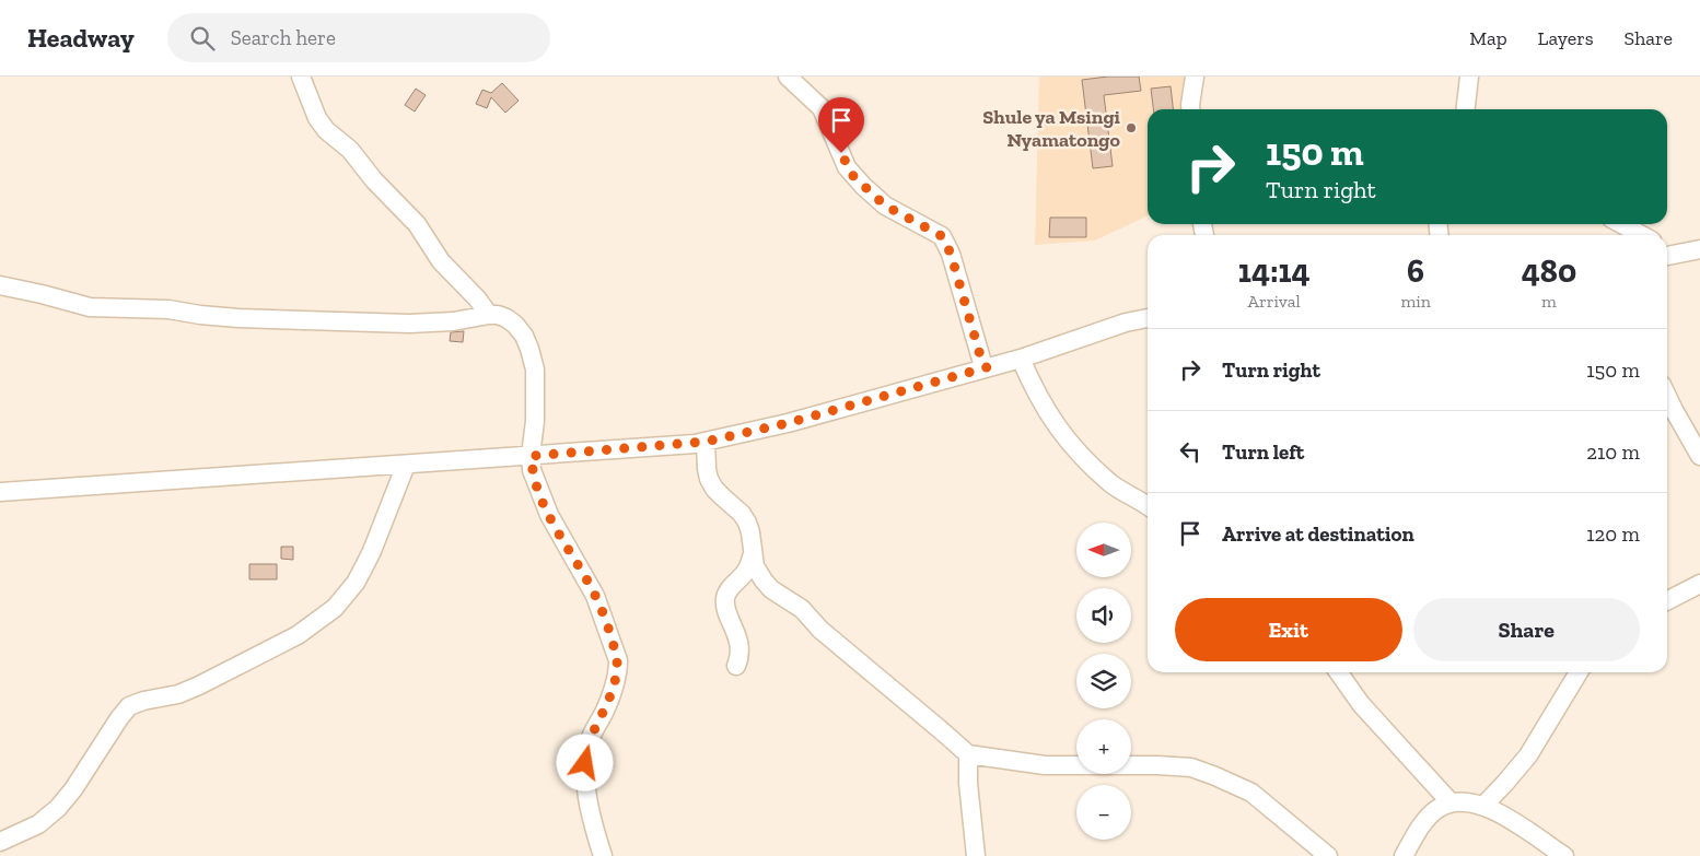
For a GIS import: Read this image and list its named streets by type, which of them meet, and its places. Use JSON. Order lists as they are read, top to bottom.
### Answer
{
  "places": ["Shule ya Msingi Nyamatongo"],
  "north": "left",
  "page": {
    "header": "Headway",
    "search": "Search here",
    "nav": ["Map", "Layers", "Share"],
    "turn": ["150 m", "Turn right"],
    "eta": [
      "14:14",
      "Arrival",
      "6",
      "min",
      "480",
      "m"
    ],
    "list": [
      {
        "name": "Turn right",
        "value": "150 m"
      },
      {
        "name": "Turn left",
        "value": "210 m"
      },
      {
        "name": "Arrive at destination",
        "value": "120 m"
      }
    ],
    "map_buttons": ["+", "−"],
    "buttons": ["Exit", "Share"]
  }
}
